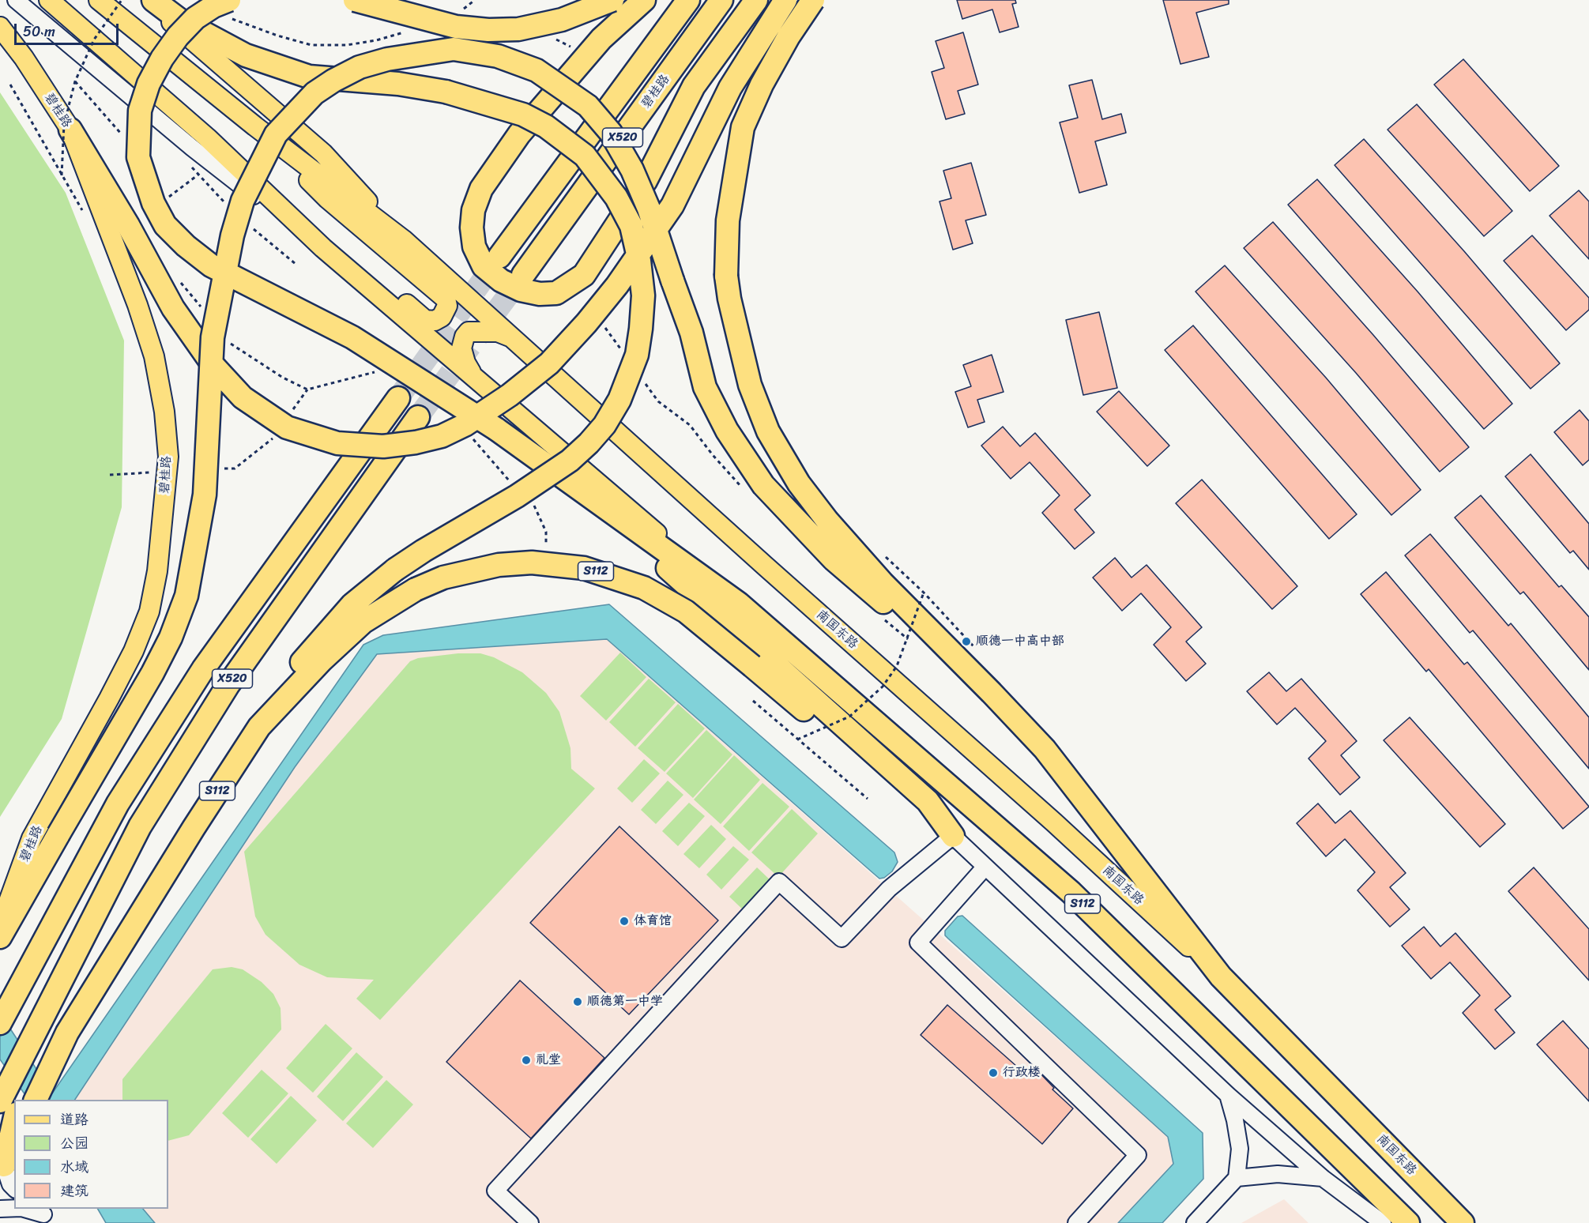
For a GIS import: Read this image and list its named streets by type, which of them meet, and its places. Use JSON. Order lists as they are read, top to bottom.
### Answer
{
  "streets": {
    "highway": [
      "碧桂路",
      "X520",
      "S112",
      "南国东路"
    ]
  },
  "places": [
    "顺德一中高中部",
    "体育馆",
    "顺德第一中学",
    "礼堂",
    "行政楼"
  ],
  "legend": [
    "道路",
    "公园",
    "水域",
    "建筑"
  ],
  "scale_bar": "50 m"
}
